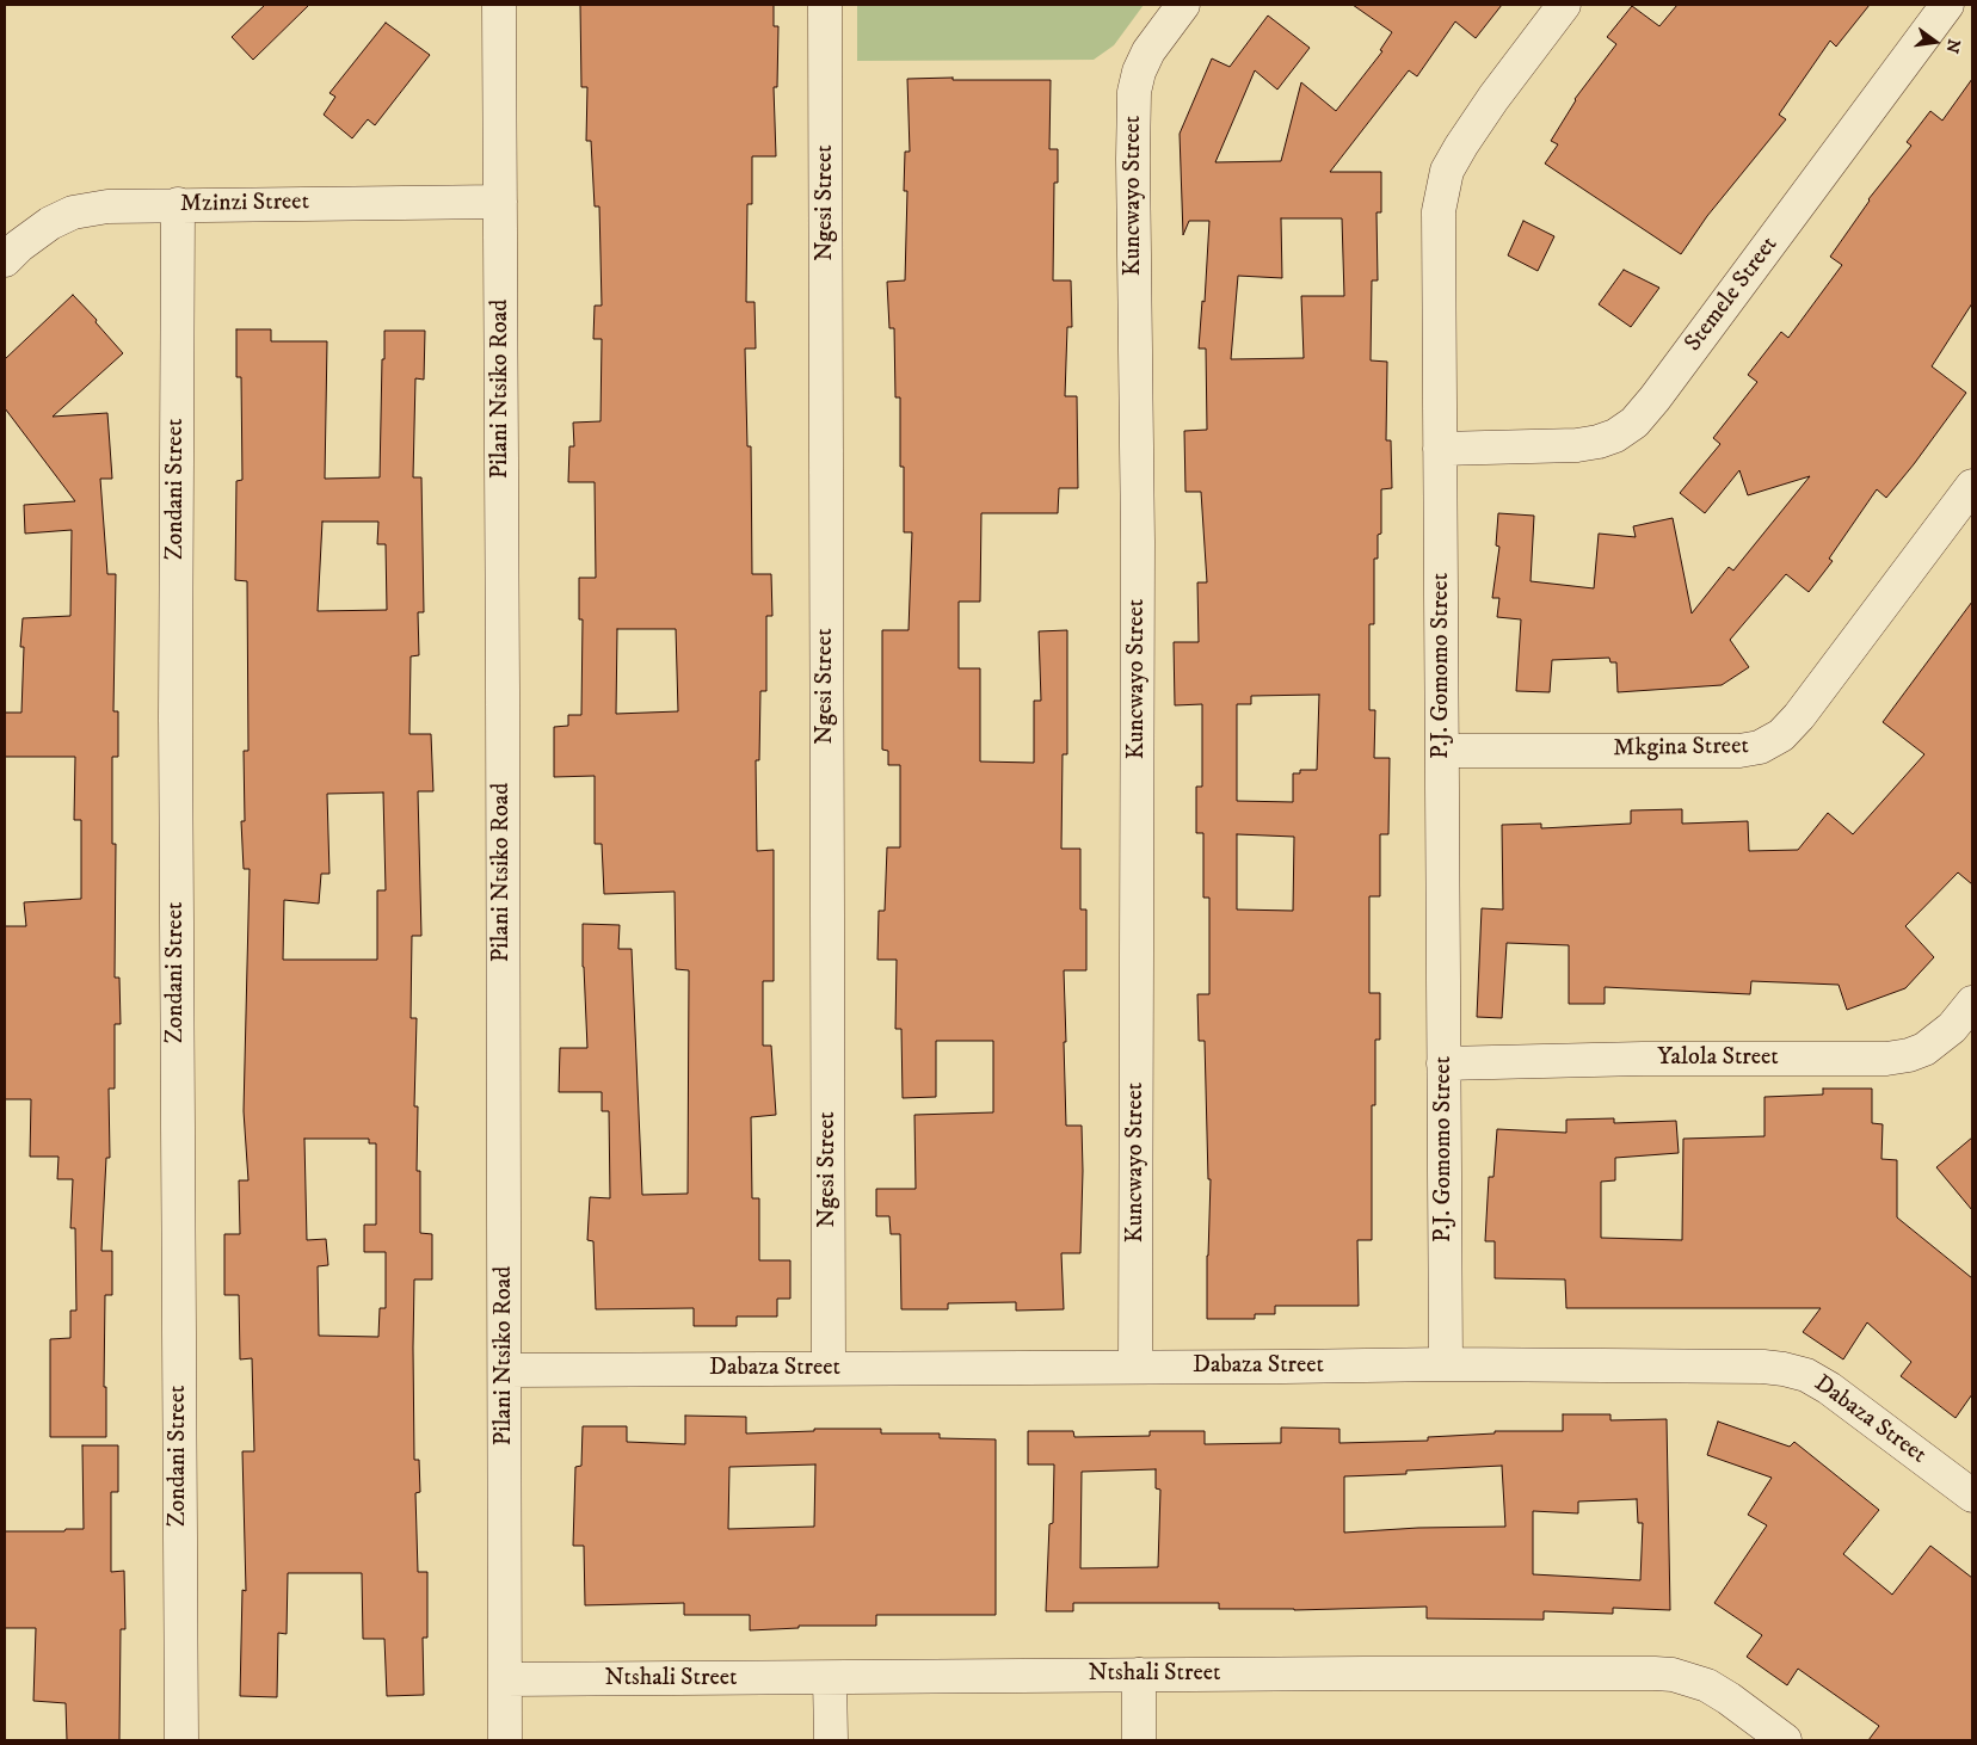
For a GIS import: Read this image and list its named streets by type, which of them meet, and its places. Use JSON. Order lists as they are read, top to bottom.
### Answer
{
  "streets": {
    "street": [
      "Kuncwayo Street",
      "Ngesi Street",
      "Mzinzi Street",
      "Stemele Street",
      "Pilani Ntsiko Road",
      "Zondani Street",
      "P.J. Gomomo Street",
      "Mkgina Street",
      "Yalola Street",
      "Dabaza Street",
      "Ntshali Street"
    ]
  },
  "crossings": [
    ["Kuncwayo Street", "Dabaza Street"],
    ["Ngesi Street", "Dabaza Street"],
    ["Mzinzi Street", "Pilani Ntsiko Road"],
    ["Mzinzi Street", "Zondani Street"],
    ["Stemele Street", "P.J. Gomomo Street"],
    ["Pilani Ntsiko Road", "Dabaza Street"],
    ["Pilani Ntsiko Road", "Ntshali Street"],
    ["P.J. Gomomo Street", "Mkgina Street"],
    ["P.J. Gomomo Street", "Yalola Street"],
    ["P.J. Gomomo Street", "Dabaza Street"]
  ],
  "north": "right"
}
